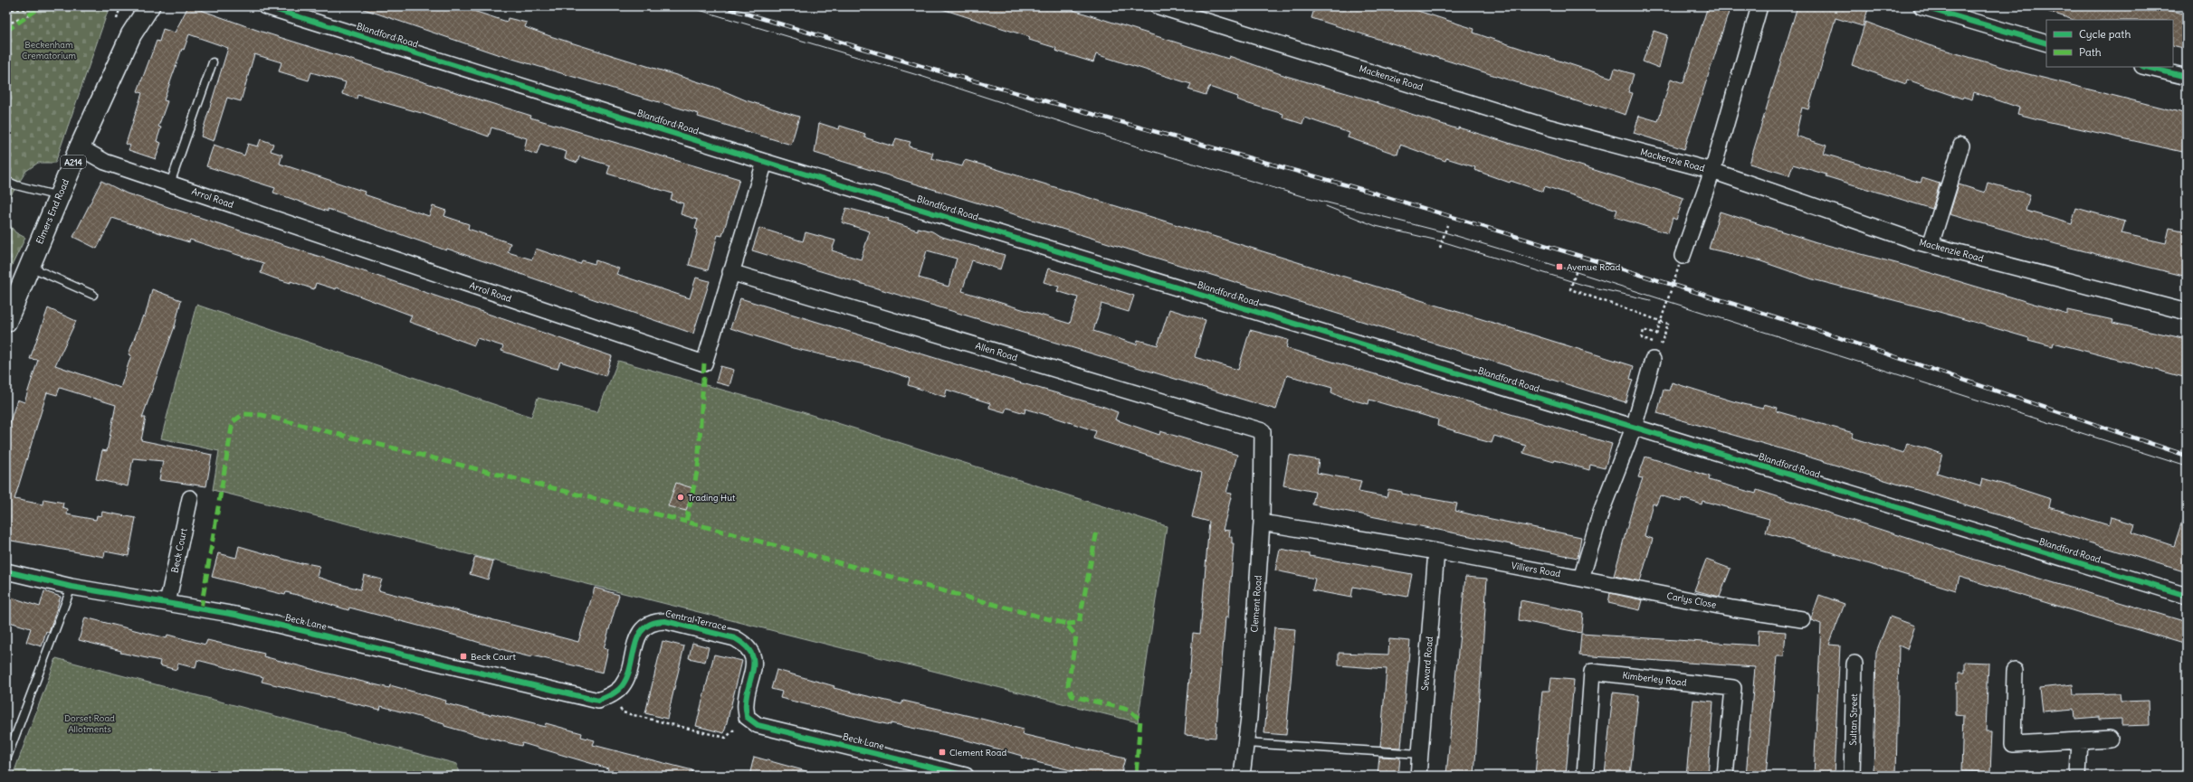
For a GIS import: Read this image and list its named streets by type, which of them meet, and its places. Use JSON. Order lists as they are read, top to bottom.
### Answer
{
  "streets": {
    "main road": ["A214", "Elmers End Road"],
    "street": [
      "Blandford Road",
      "Mackenzie Road",
      "Arrol Road",
      "Allen Road",
      "Beck Court",
      "Villiers Road",
      "Carlys Close",
      "Clement Road",
      "Central Terrace",
      "Beck Lane",
      "Seward Road",
      "Kimberley Road",
      "Sultan Street"
    ]
  },
  "crossings": [
    ["Blandford Road", "Arrol Road"],
    ["Arrol Road", "Elmers End Road"],
    ["Arrol Road", "Allen Road"],
    ["Allen Road", "Clement Road"],
    ["Beck Court", "Beck Lane"],
    ["Villiers Road", "Carlys Close"],
    ["Villiers Road", "Clement Road"],
    ["Villiers Road", "Seward Road"],
    ["Central Terrace", "Beck Lane"]
  ],
  "parks": ["Beckenham Crematorium", "Dorset Road Allotments"],
  "places": {
    "transit": ["Avenue Road", "Beck Court", "Clement Road"],
    "other": ["Trading Hut"]
  },
  "legend": ["Cycle path", "Path"]
}
